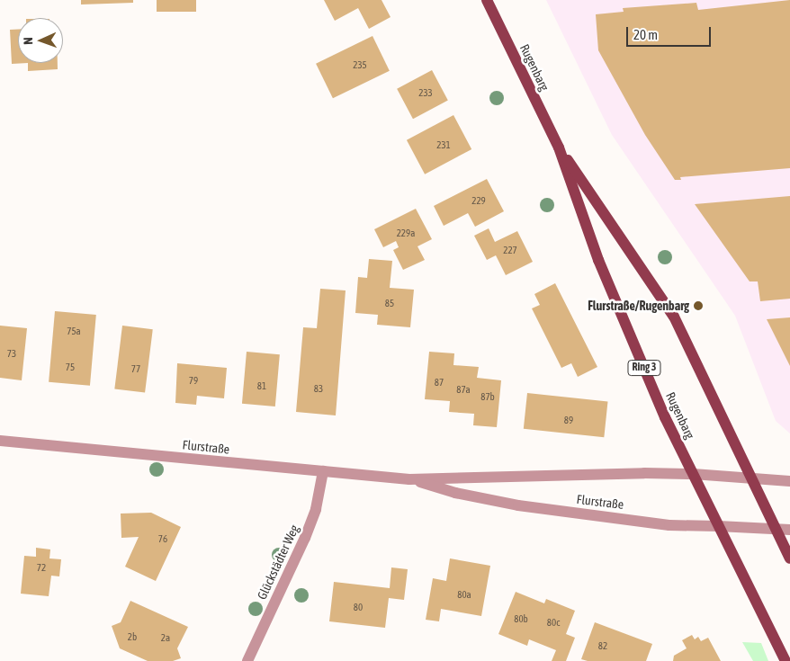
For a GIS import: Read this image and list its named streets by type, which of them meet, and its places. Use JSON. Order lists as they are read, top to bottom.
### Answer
{
  "streets": {
    "main road": ["Rugenbarg", "Ring 3"],
    "street": ["Flurstraße", "Glückstädter Weg"]
  },
  "crossings": [
    ["Rugenbarg", "Flurstraße"],
    ["Flurstraße", "Glückstädter Weg"]
  ],
  "places": ["Flurstraße/Rugenbarg"],
  "house_numbers": [
    "235",
    "233",
    "231",
    "229",
    "229a",
    "227",
    "85",
    "75a",
    "73",
    "75",
    "77",
    "79",
    "87",
    "81",
    "83",
    "87a",
    "87b",
    "89",
    "76",
    "72",
    "80a",
    "80",
    "80b",
    "80c",
    "2b",
    "2a",
    "82"
  ],
  "scale_bar": "20 m",
  "north": "left"
}
